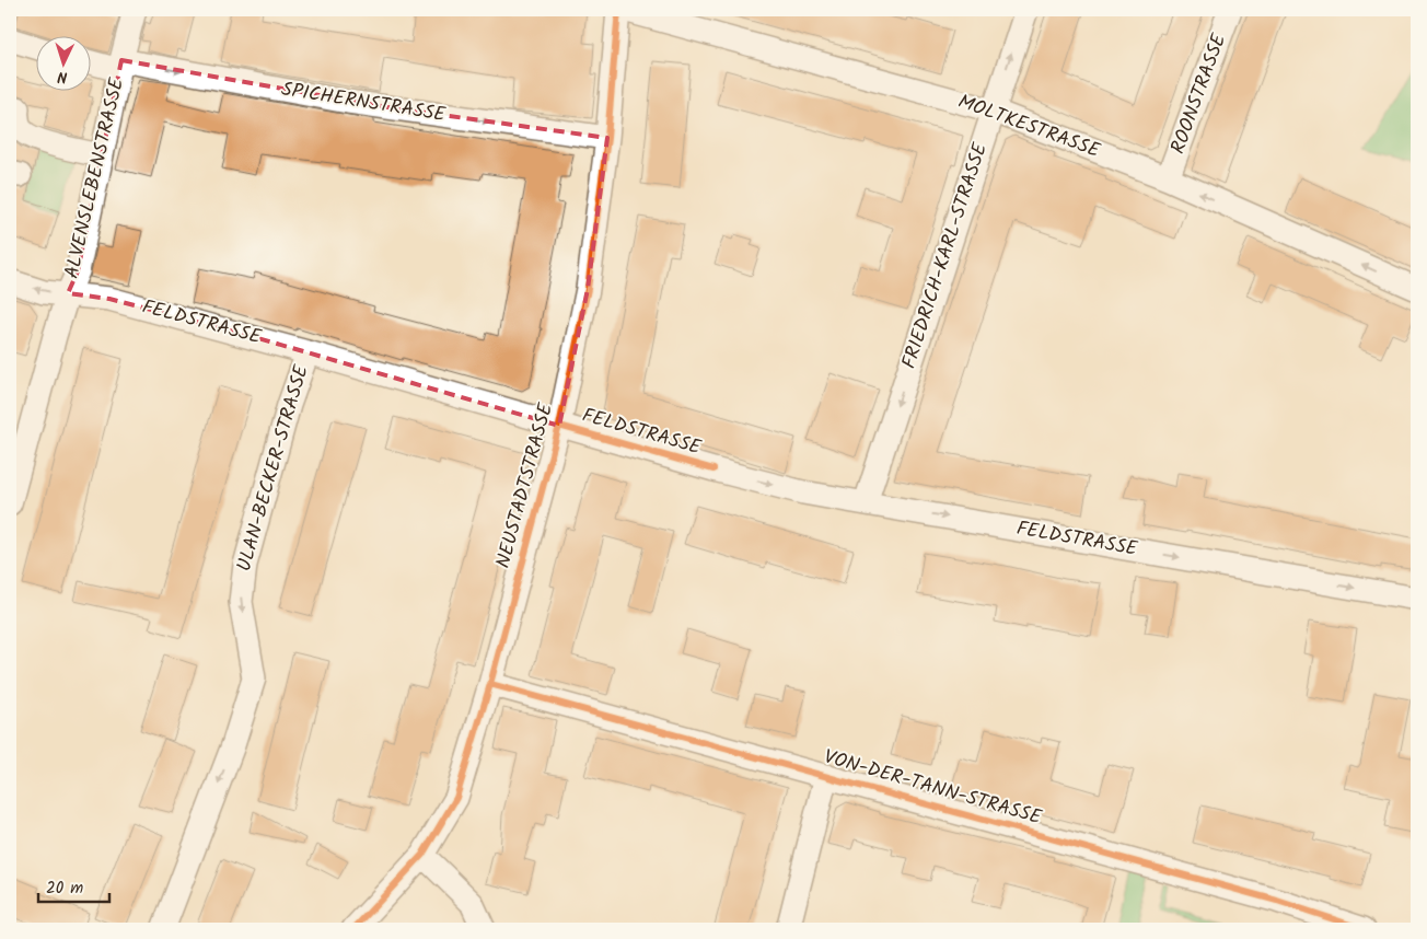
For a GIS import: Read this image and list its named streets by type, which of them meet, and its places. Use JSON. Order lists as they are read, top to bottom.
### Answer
{
  "streets": {
    "street": [
      "ROONSTRASSE",
      "SPICHERNSTRASSE",
      "MOLTKESTRASSE",
      "ALVENSLEBENSTRASSE",
      "FRIEDRICH-KARL-STRASSE",
      "FELDSTRASSE",
      "ULAN-BECKER-STRASSE",
      "NEUSTADTSTRASSE",
      "VON-DER-TANN-STRASSE"
    ]
  },
  "crossings": [
    ["ROONSTRASSE", "MOLTKESTRASSE"],
    ["SPICHERNSTRASSE", "ALVENSLEBENSTRASSE"],
    ["SPICHERNSTRASSE", "NEUSTADTSTRASSE"],
    ["MOLTKESTRASSE", "FRIEDRICH-KARL-STRASSE"],
    ["ALVENSLEBENSTRASSE", "FELDSTRASSE"],
    ["FRIEDRICH-KARL-STRASSE", "FELDSTRASSE"],
    ["FELDSTRASSE", "ULAN-BECKER-STRASSE"],
    ["FELDSTRASSE", "NEUSTADTSTRASSE"],
    ["NEUSTADTSTRASSE", "VON-DER-TANN-STRASSE"]
  ],
  "one_way": ["SPICHERNSTRASSE", "FELDSTRASSE", "ULAN-BECKER-STRASSE"],
  "scale_bar": "20 m",
  "north": "bottom"
}
